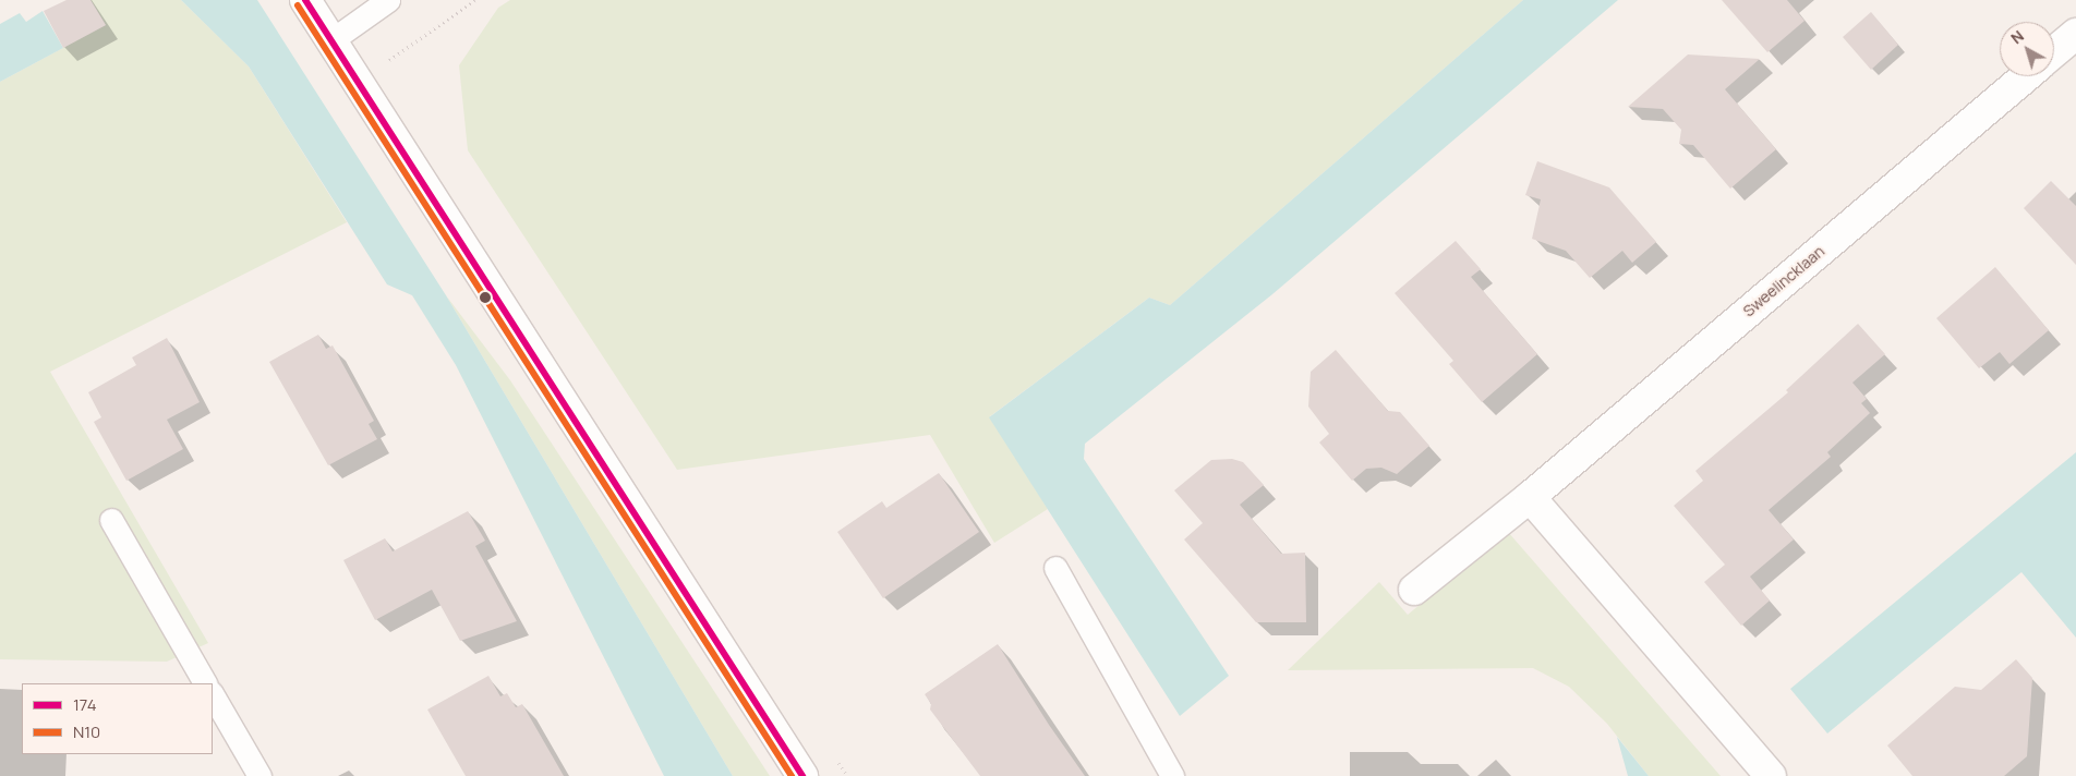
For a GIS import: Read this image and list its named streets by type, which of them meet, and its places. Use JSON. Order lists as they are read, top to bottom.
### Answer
{
  "streets": {
    "street": ["Sweelincklaan"]
  },
  "lines": ["transit line 174", "transit line N10"],
  "legend": ["174", "N10"],
  "north": "top left"
}
